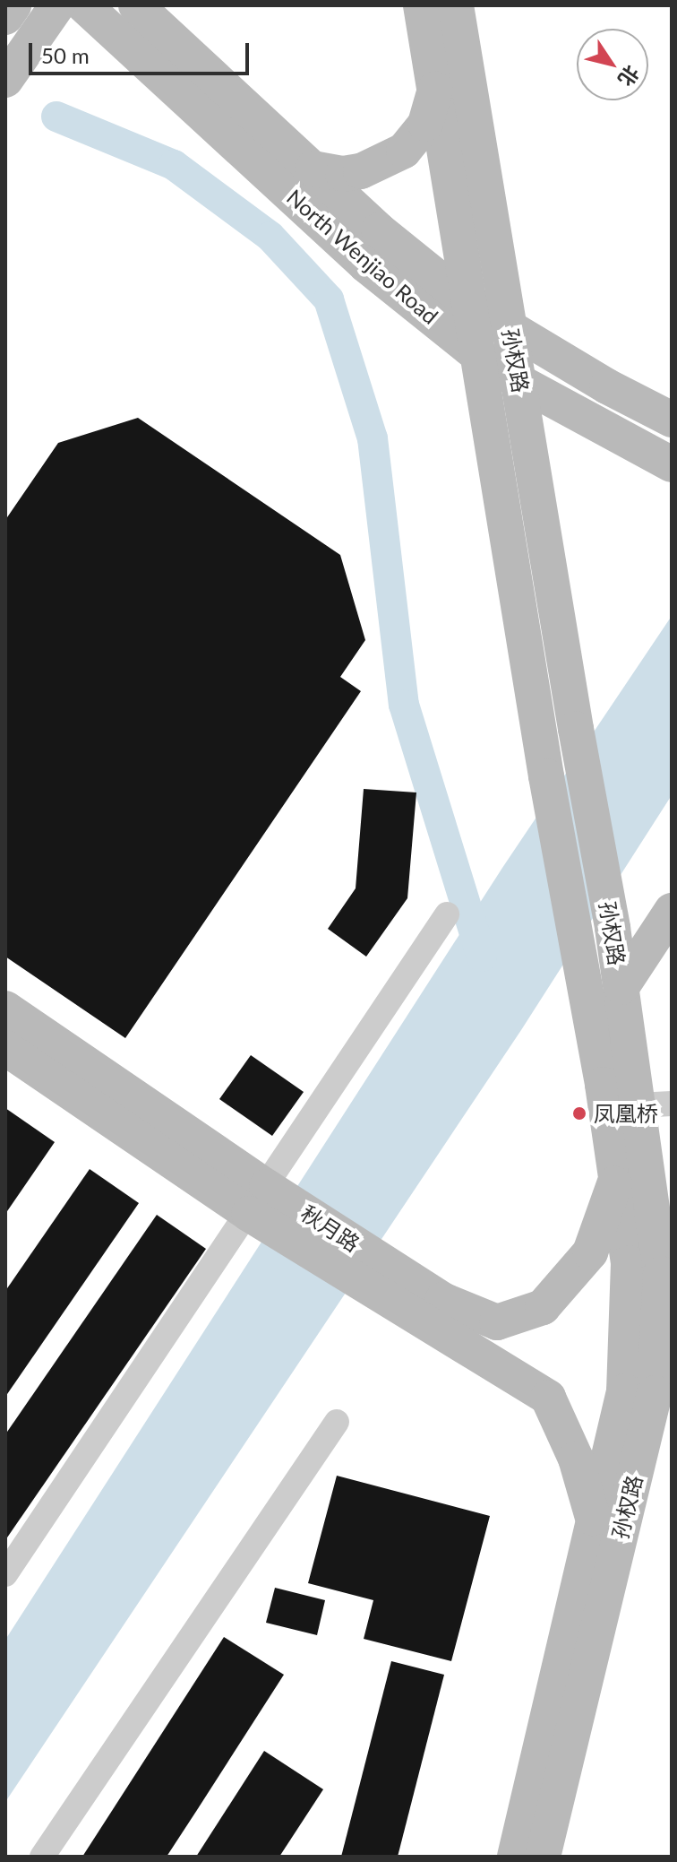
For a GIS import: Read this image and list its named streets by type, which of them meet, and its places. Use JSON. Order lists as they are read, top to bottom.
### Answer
{
  "streets": {
    "main road": ["North Wenjiao Road", "孙权路", "秋月路"]
  },
  "crossings": [
    ["North Wenjiao Road", "孙权路"],
    ["孙权路", "秋月路"]
  ],
  "places": ["凤凰桥"],
  "scale_bar": "50 m",
  "north": "bottom right"
}
